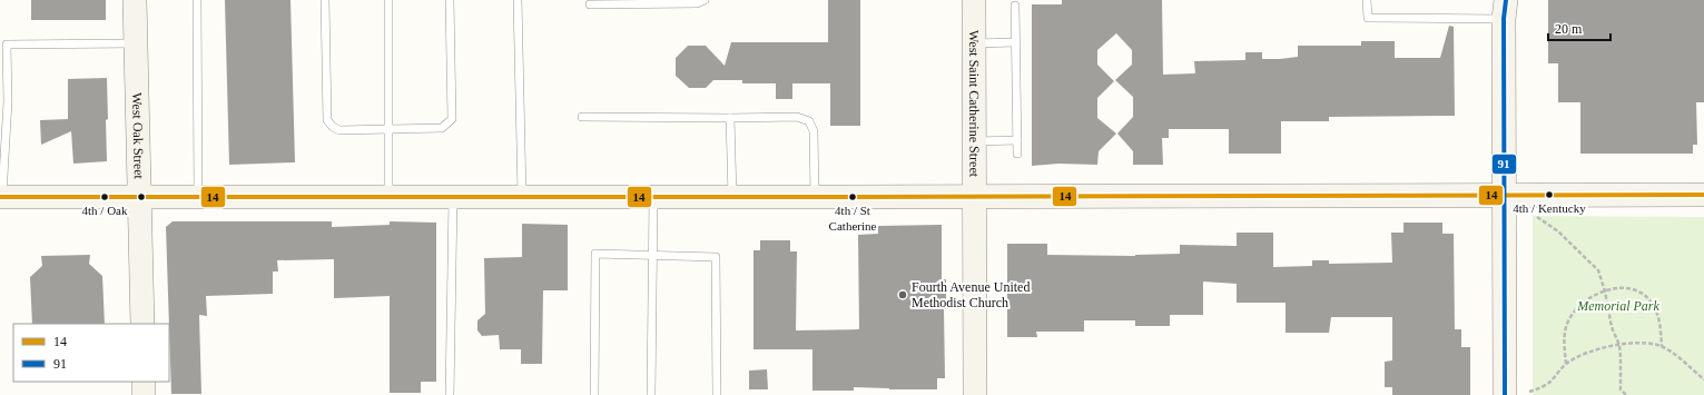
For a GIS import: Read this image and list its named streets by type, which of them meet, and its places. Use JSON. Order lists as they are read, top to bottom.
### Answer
{
  "streets": {
    "main road": ["West Saint Catherine Street", "West Oak Street"]
  },
  "parks": ["Memorial Park"],
  "places": [
    "4th / Kentucky",
    "4th / Oak",
    "4th / St Catherine",
    "Fourth Avenue United Methodist Church"
  ],
  "lines": ["transit line 91", "transit line 14"],
  "legend": ["14", "91"],
  "scale_bar": "20 m"
}
